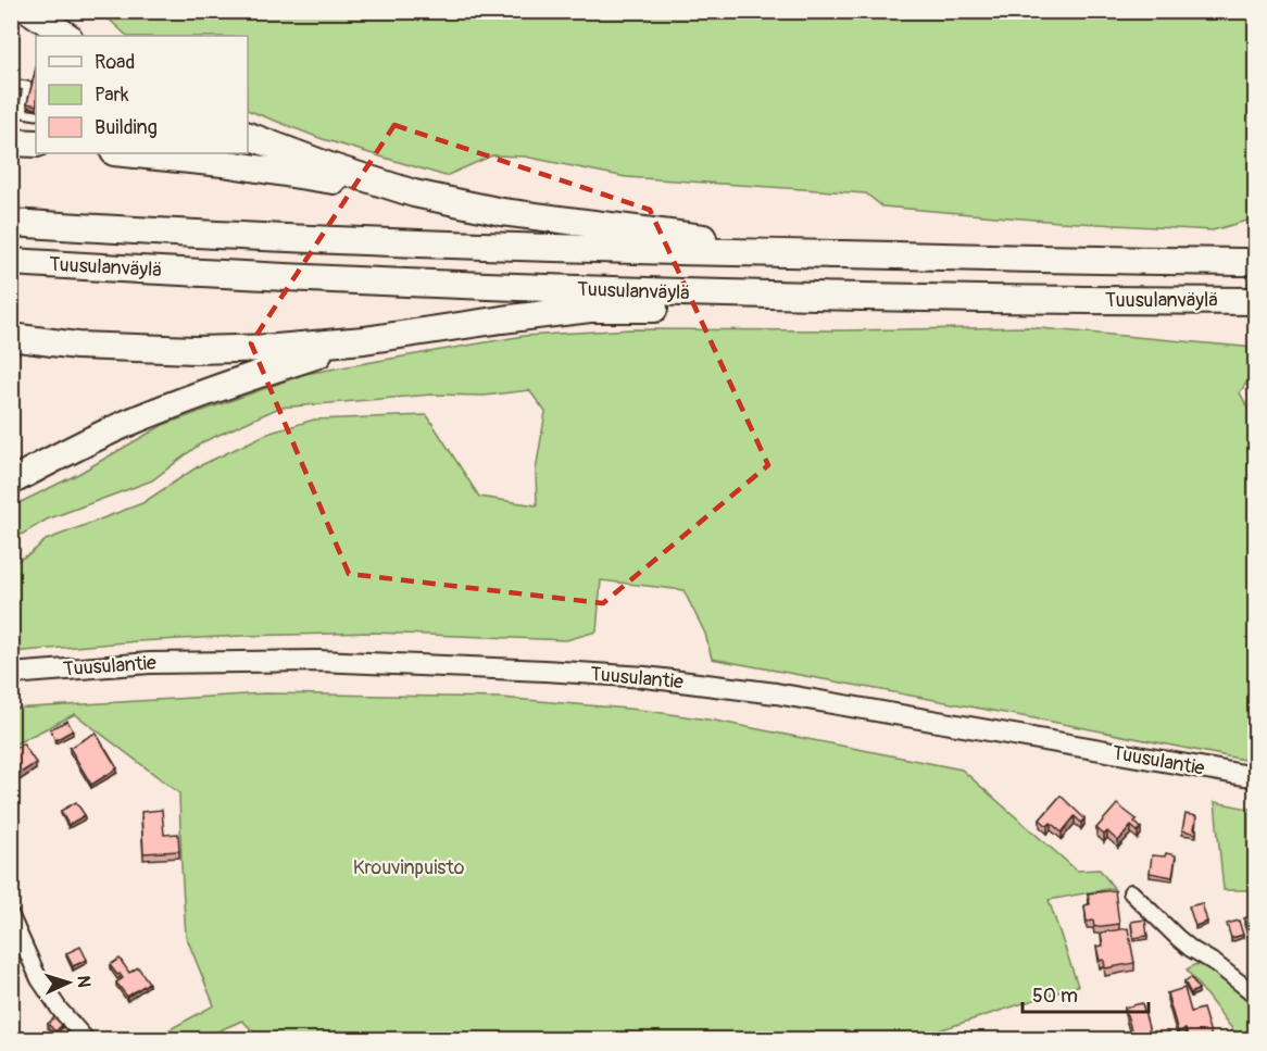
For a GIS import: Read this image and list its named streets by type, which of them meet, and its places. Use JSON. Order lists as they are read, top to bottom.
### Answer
{
  "streets": {
    "highway": ["Tuusulanväylä"],
    "main road": ["Tuusulantie"]
  },
  "parks": ["Krouvinpuisto"],
  "legend": ["Road", "Park", "Building"],
  "scale_bar": "50 m",
  "north": "right"
}
